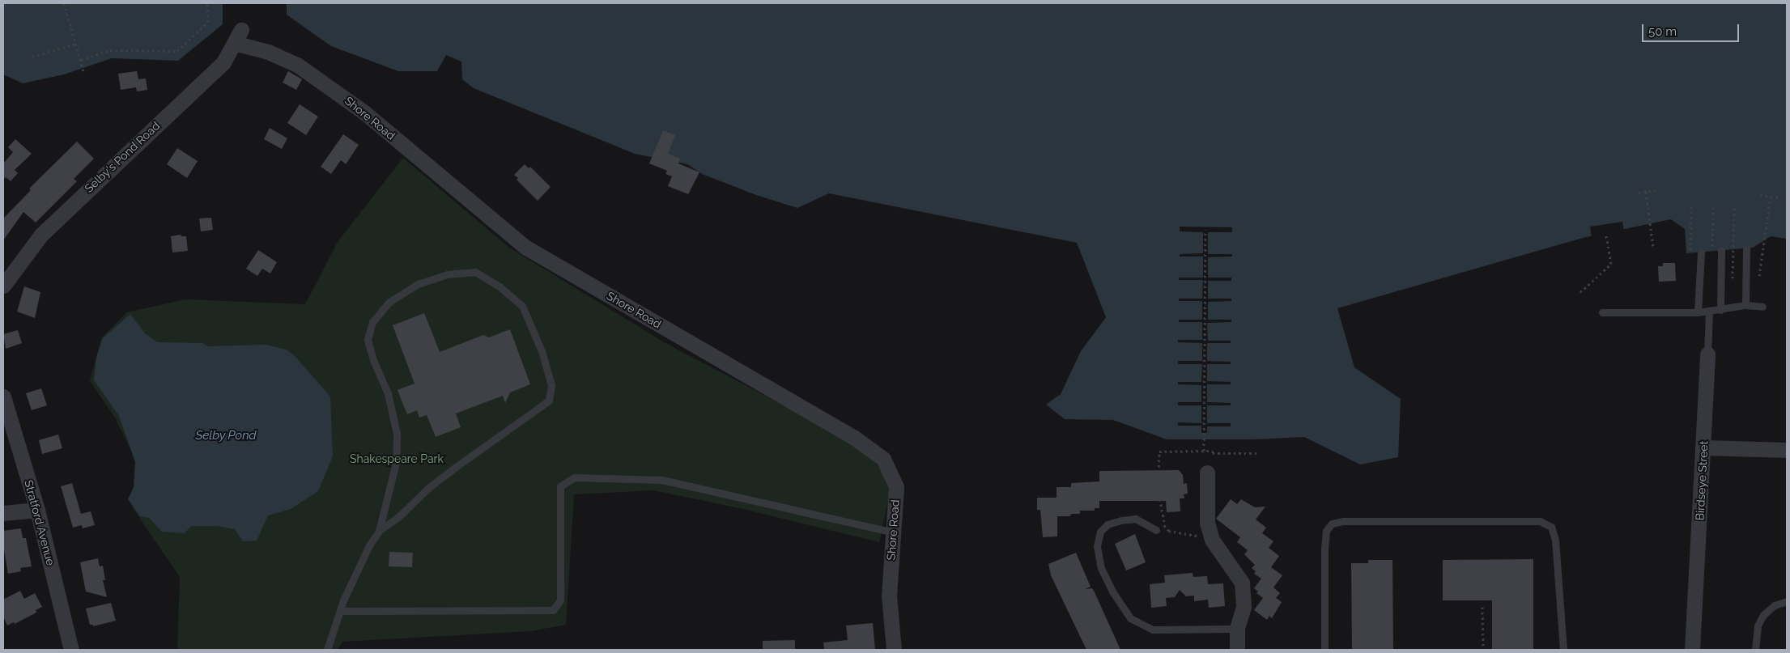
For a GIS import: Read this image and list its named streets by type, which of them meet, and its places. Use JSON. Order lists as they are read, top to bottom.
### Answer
{
  "streets": {
    "street": [
      "Shore Road",
      "Selby's Pond Road",
      "Birdseye Street",
      "Stratford Avenue"
    ]
  },
  "crossings": [
    ["Shore Road", "Selby's Pond Road"]
  ],
  "water": ["Selby Pond"],
  "parks": ["Shakespeare Park"],
  "scale_bar": "50 m"
}
